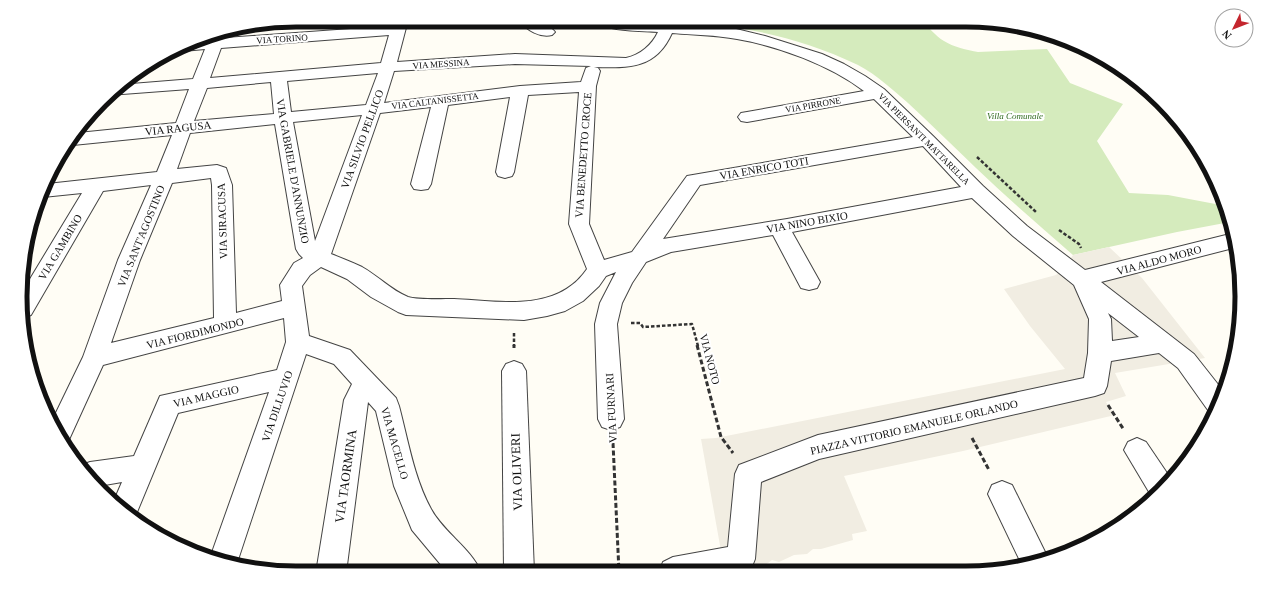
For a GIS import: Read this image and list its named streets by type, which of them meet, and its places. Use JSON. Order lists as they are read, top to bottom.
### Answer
{
  "streets": {
    "street": [
      "VIA TORINO",
      "VIA MESSINA",
      "VIA CALTANISSETTA",
      "VIA PIRRONE",
      "VIA RAGUSA",
      "VIA SILVIO PELLICO",
      "VIA PIERSANTI MATTARELLA",
      "VIA BENEDETTO CROCE",
      "VIA ENRICO TOTI",
      "VIA GABRIELE D'ANNUNZIO",
      "VIA SIRACUSA",
      "VIA NINO BIXIO",
      "VIA SANT'AGOSTINO",
      "VIA GAMBINO",
      "VIA ALDO MORO",
      "VIA FIORDIMONDO",
      "VIA MAGGIO",
      "VIA DILLUVIO",
      "VIA FURNARI",
      "PIAZZA VITTORIO EMANUELE ORLANDO",
      "VIA MACELLO",
      "VIA OLIVERI",
      "VIA TAORMINA"
    ],
    "path": ["VIA NOTO"]
  },
  "crossings": [
    ["VIA MESSINA", "VIA SILVIO PELLICO"],
    ["VIA MESSINA", "VIA PIERSANTI MATTARELLA"],
    ["VIA MESSINA", "VIA BENEDETTO CROCE"],
    ["VIA MESSINA", "VIA GABRIELE D'ANNUNZIO"],
    ["VIA MESSINA", "VIA SANT'AGOSTINO"],
    ["VIA CALTANISSETTA", "VIA RAGUSA"],
    ["VIA CALTANISSETTA", "VIA SILVIO PELLICO"],
    ["VIA CALTANISSETTA", "VIA BENEDETTO CROCE"],
    ["VIA CALTANISSETTA", "VIA GABRIELE D'ANNUNZIO"],
    ["VIA PIRRONE", "VIA PIERSANTI MATTARELLA"],
    ["VIA RAGUSA", "VIA GABRIELE D'ANNUNZIO"],
    ["VIA RAGUSA", "VIA SANT'AGOSTINO"],
    ["VIA SILVIO PELLICO", "VIA GABRIELE D'ANNUNZIO"],
    ["VIA SILVIO PELLICO", "VIA DILLUVIO"],
    ["VIA PIERSANTI MATTARELLA", "VIA ENRICO TOTI"],
    ["VIA PIERSANTI MATTARELLA", "VIA NINO BIXIO"],
    ["VIA PIERSANTI MATTARELLA", "VIA ALDO MORO"],
    ["VIA BENEDETTO CROCE", "VIA NINO BIXIO"],
    ["VIA ENRICO TOTI", "VIA NINO BIXIO"],
    ["VIA ENRICO TOTI", "VIA FURNARI"],
    ["VIA GABRIELE D'ANNUNZIO", "VIA DILLUVIO"],
    ["VIA SIRACUSA", "VIA SANT'AGOSTINO"],
    ["VIA SIRACUSA", "VIA FIORDIMONDO"],
    ["VIA NINO BIXIO", "VIA FURNARI"],
    ["VIA SANT'AGOSTINO", "VIA FIORDIMONDO"],
    ["VIA FIORDIMONDO", "VIA DILLUVIO"],
    ["VIA NOTO", "VIA FURNARI"],
    ["VIA MAGGIO", "VIA DILLUVIO"],
    ["VIA DILLUVIO", "VIA MACELLO"],
    ["VIA MACELLO", "VIA TAORMINA"]
  ],
  "parks": ["Villa Comunale"],
  "north": "bottom left"
}
